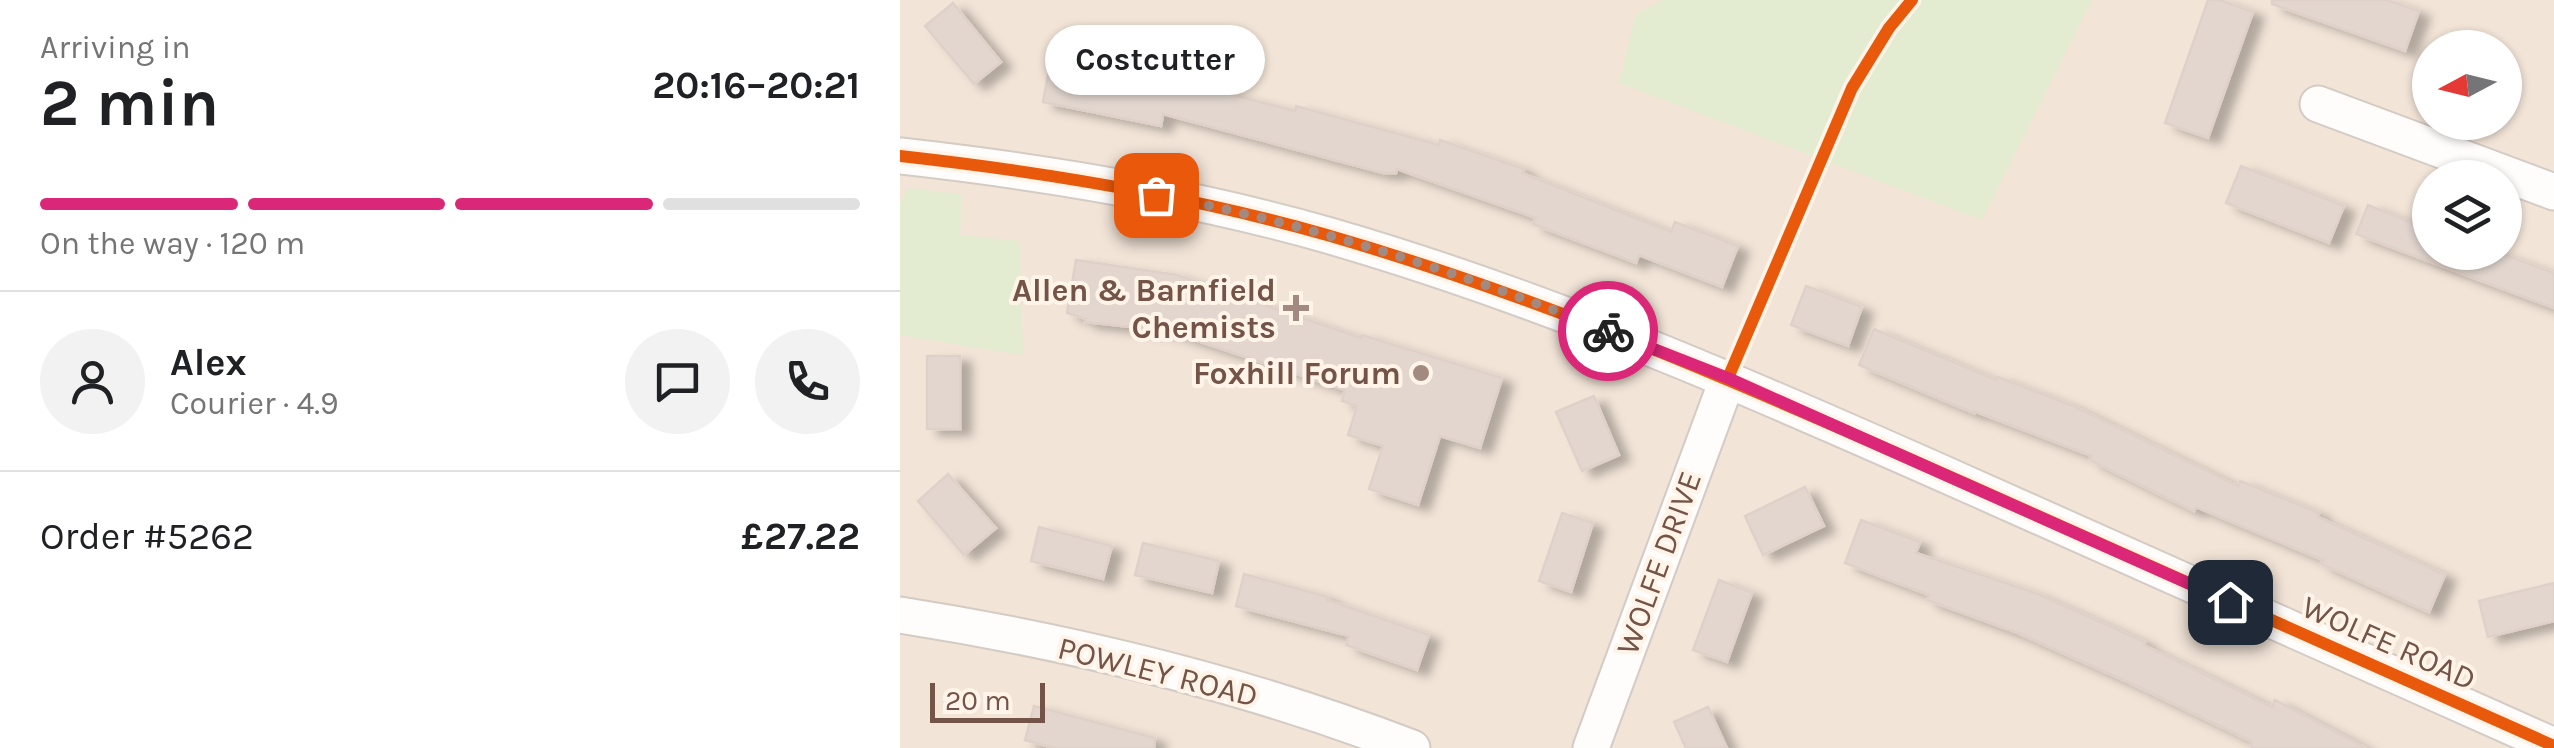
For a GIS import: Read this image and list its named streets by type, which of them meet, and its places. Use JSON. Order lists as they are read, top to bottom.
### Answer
{
  "streets": {
    "street": ["WOLFE DRIVE", "WOLFE ROAD", "POWLEY ROAD"]
  },
  "crossings": [
    ["WOLFE DRIVE", "WOLFE ROAD"]
  ],
  "places": {
    "other": ["Costcutter", "Foxhill Forum"],
    "health": ["Allen & Barnfield Chemists"]
  },
  "scale_bar": "20 m",
  "north": "left",
  "page": {
    "heading": ["2 min", "Arriving in", "20:16–20:21"],
    "panel": [
      "Alex",
      "Courier · 4.9",
      "Order #5262",
      "£27.22"
    ],
    "bubble": "Costcutter",
    "bar": "On the way · 120 m",
    "scale": "20 m"
  }
}
